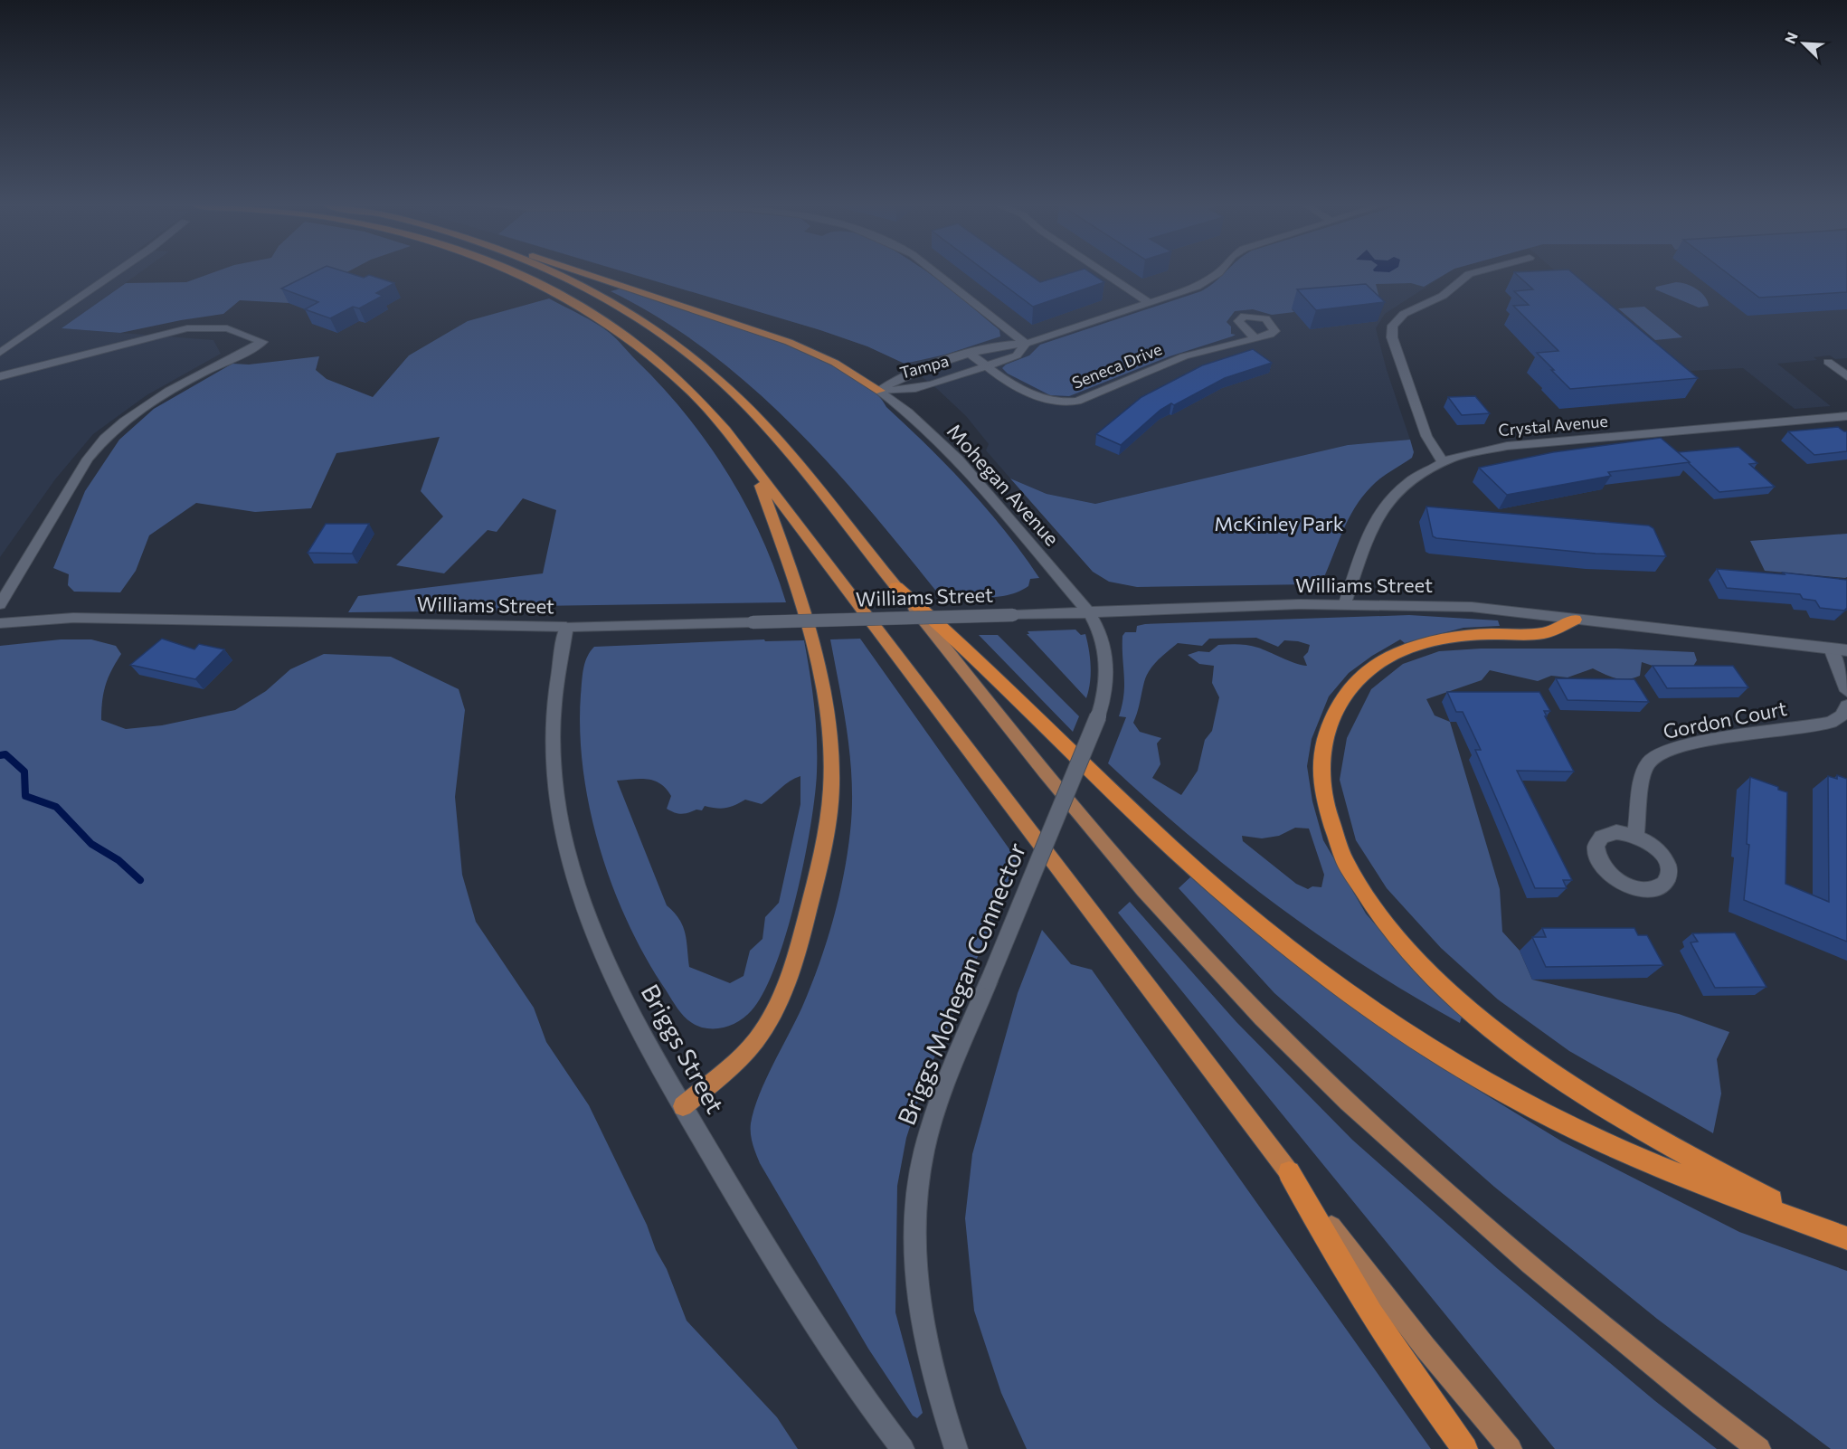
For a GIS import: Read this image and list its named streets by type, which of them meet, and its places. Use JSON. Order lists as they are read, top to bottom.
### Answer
{
  "streets": {
    "street": [
      "Seneca Drive",
      "Tampa",
      "Crystal Avenue",
      "Mohegan Avenue",
      "Williams Street",
      "Gordon Court",
      "Briggs Mohegan Connector",
      "Briggs Street"
    ]
  },
  "crossings": [
    ["Seneca Drive", "Tampa"],
    ["Tampa", "Mohegan Avenue"],
    ["Crystal Avenue", "Williams Street"],
    ["Mohegan Avenue", "Williams Street"],
    ["Mohegan Avenue", "Briggs Mohegan Connector"],
    ["Williams Street", "Briggs Mohegan Connector"],
    ["Williams Street", "Briggs Street"]
  ],
  "parks": ["McKinley Park"],
  "north": "top left"
}
